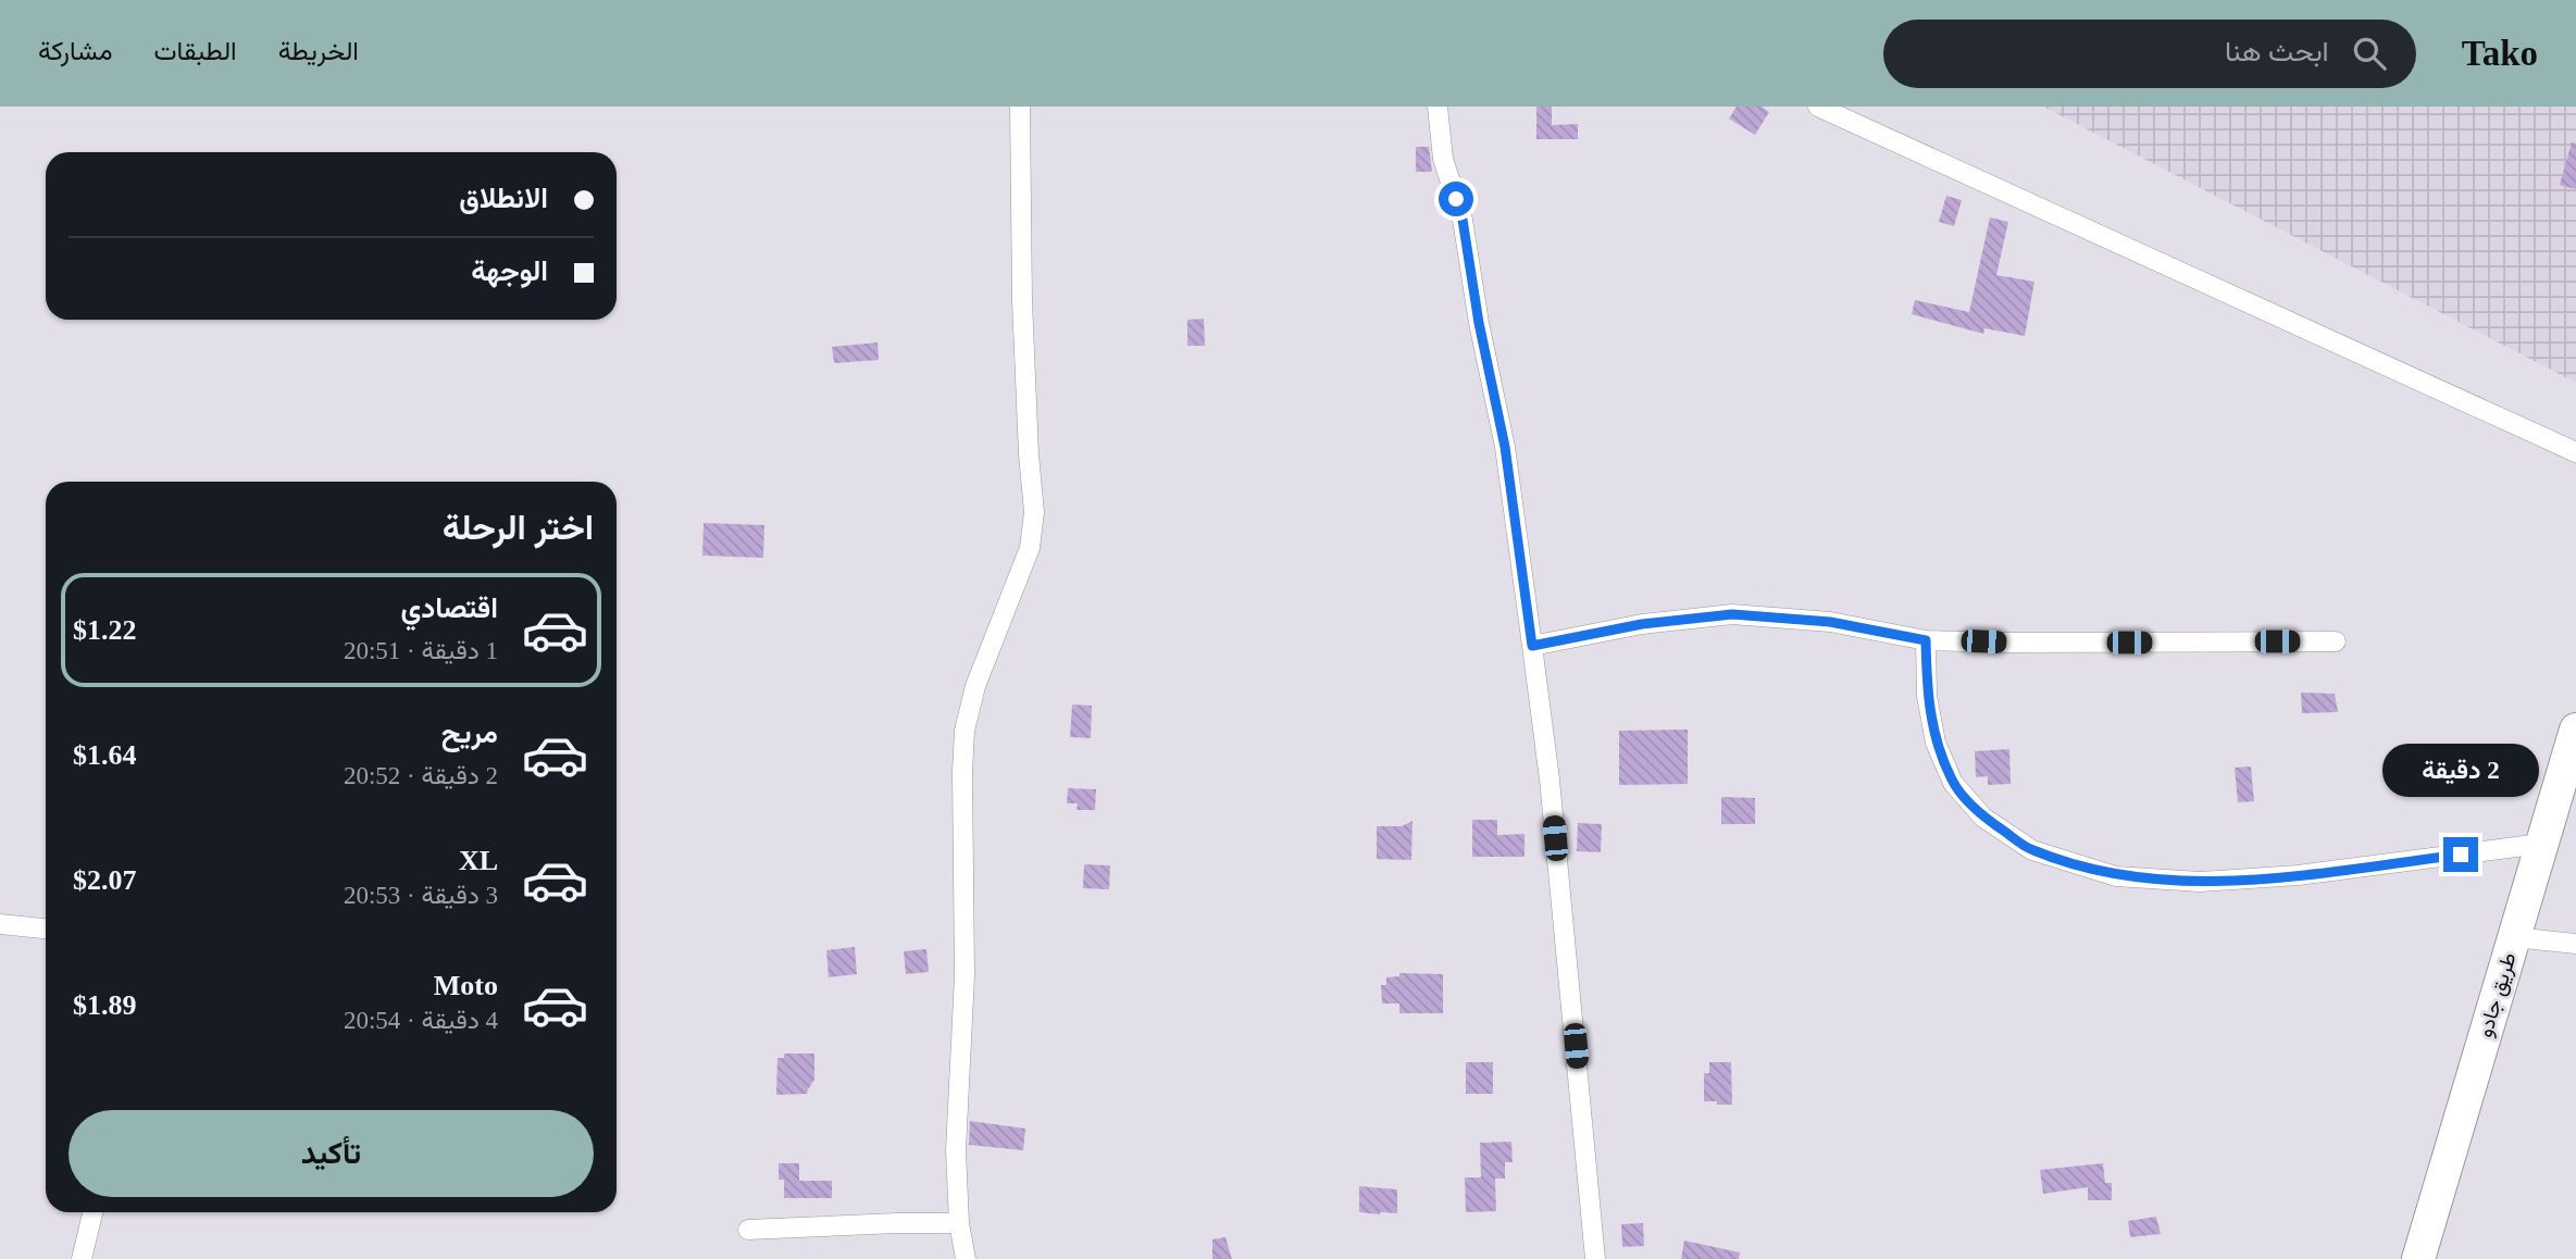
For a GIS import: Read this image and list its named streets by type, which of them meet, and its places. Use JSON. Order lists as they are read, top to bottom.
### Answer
{
  "streets": {
    "highway": ["طريق جادو"]
  },
  "page": {
    "header": "Tako",
    "search": "ابحث هنا",
    "nav": ["الخريطة", "الطبقات", "مشاركة"],
    "banner": ["الانطلاق", "الوجهة"],
    "heading": "اختر الرحلة",
    "list": [
      {
        "name": "اقتصادي",
        "note": "1 دقيقة · 20:51",
        "value": "$1.22"
      },
      {
        "name": "مريح",
        "note": "2 دقيقة · 20:52",
        "value": "$1.64"
      },
      {
        "name": "XL",
        "note": "3 دقيقة · 20:53",
        "value": "$2.07"
      },
      {
        "name": "Moto",
        "note": "4 دقيقة · 20:54",
        "value": "$1.89"
      }
    ],
    "bubble": "2 دقيقة",
    "buttons": "تأكيد"
  }
}
